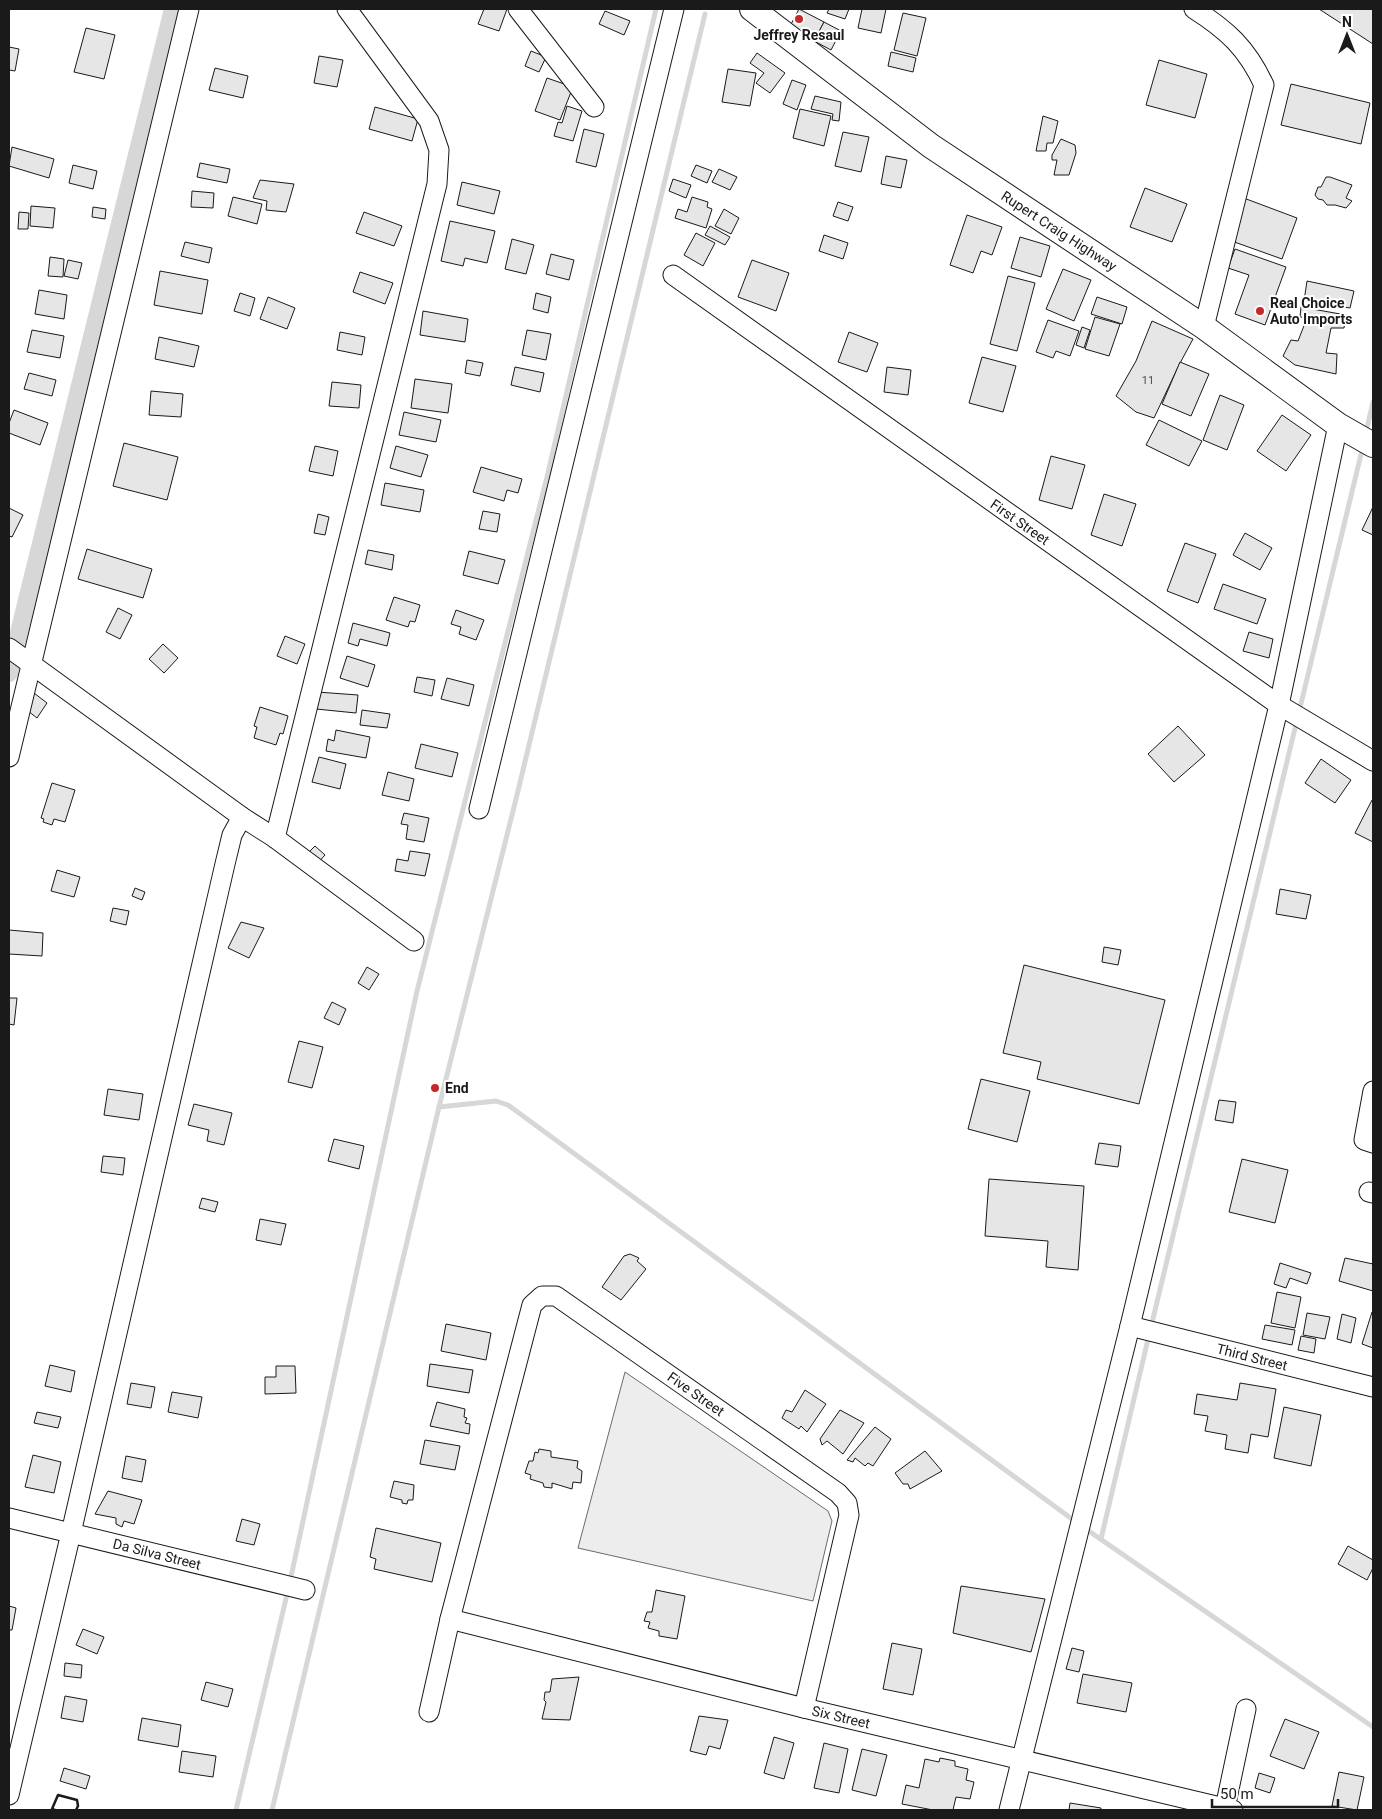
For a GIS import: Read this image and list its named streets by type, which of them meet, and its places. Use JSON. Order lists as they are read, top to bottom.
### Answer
{
  "streets": {
    "main road": ["Rupert Craig Highway"],
    "street": [
      "First Street",
      "Third Street",
      "Five Street",
      "Da Silva Street",
      "Six Street"
    ]
  },
  "crossings": [
    ["Five Street", "Six Street"]
  ],
  "places": ["Jeffrey Resaul", "Real Choice Auto Imports", "End"],
  "house_numbers": ["11"],
  "scale_bar": "50 m",
  "north": "top"
}
